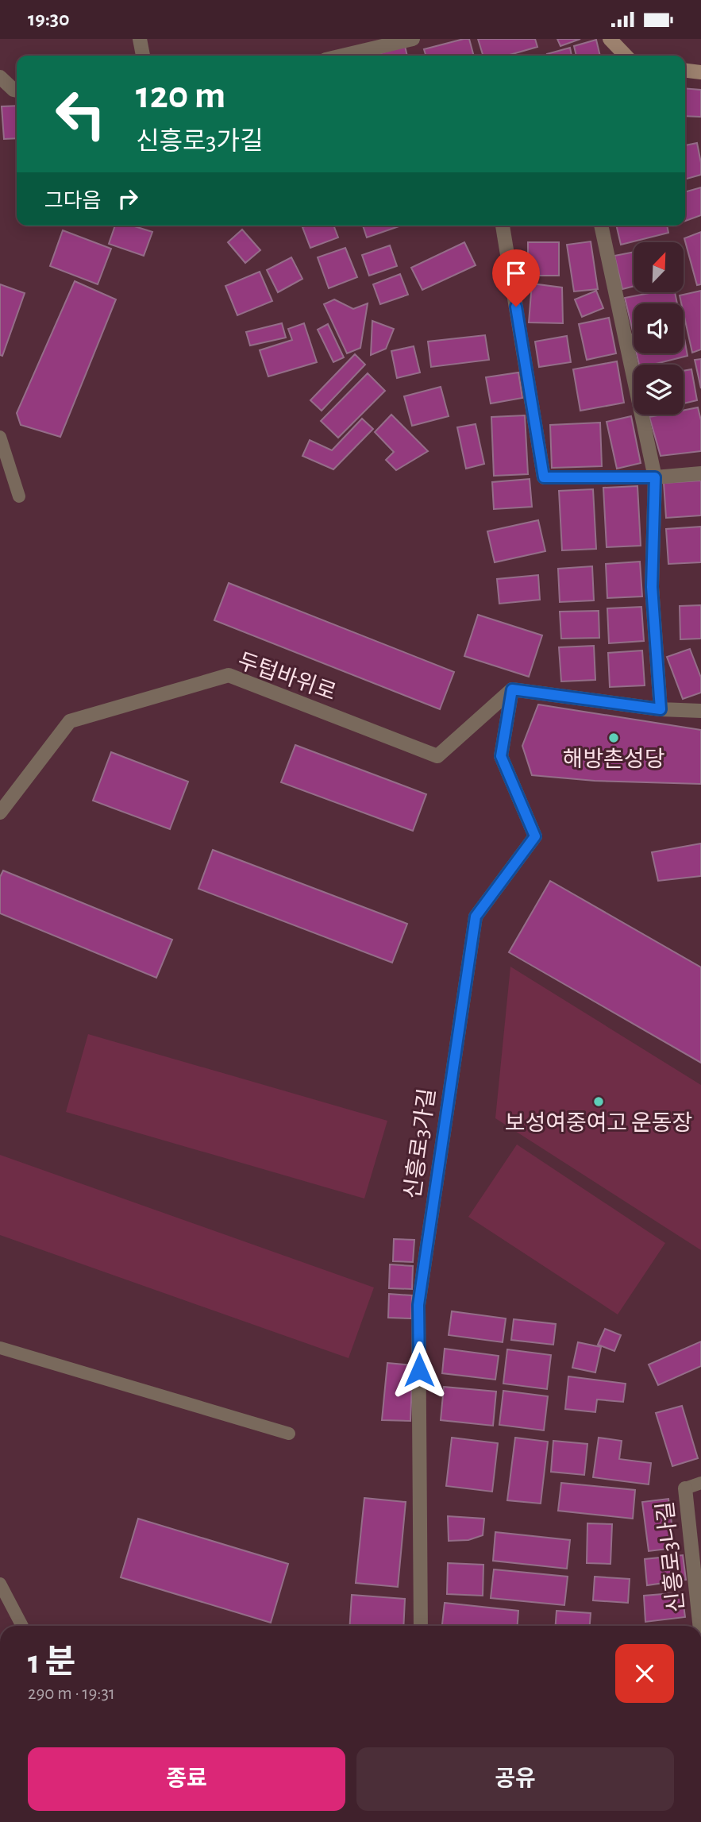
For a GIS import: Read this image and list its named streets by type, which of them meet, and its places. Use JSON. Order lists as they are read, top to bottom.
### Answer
{
  "streets": {
    "street": ["두텁바위로", "신흥로3가길", "신흥로3나길"]
  },
  "crossings": [
    ["두텁바위로", "신흥로3가길"]
  ],
  "places": ["해방촌성당", "보성여중여고 운동장"],
  "north": "top right",
  "page": {
    "status": "19:30",
    "turn": ["120 m", "신흥로3가길"],
    "then": "그다음",
    "heading": ["1 분", "290 m · 19:31"],
    "buttons": ["종료", "공유"]
  }
}
